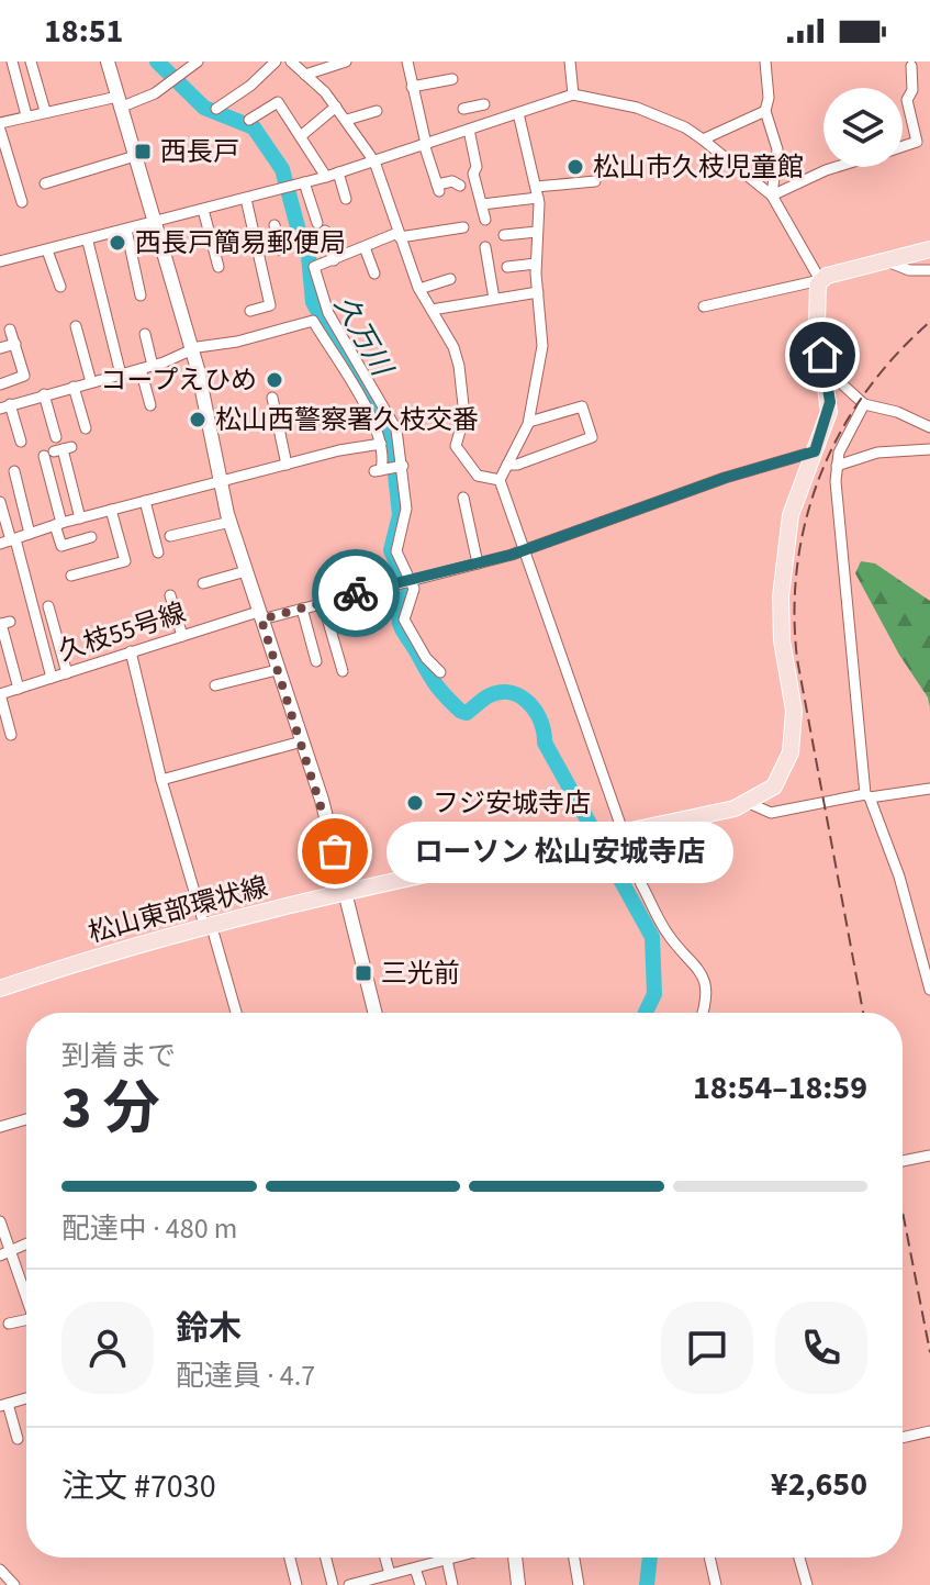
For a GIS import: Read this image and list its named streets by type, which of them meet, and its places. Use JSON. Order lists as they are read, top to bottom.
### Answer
{
  "streets": {
    "main road": ["松山東部環状線"],
    "street": ["久枝55号線"]
  },
  "crossings": [
    ["久枝55号線", "松山東部環状線"]
  ],
  "water": ["久万川"],
  "places": {
    "transit": ["西長戸", "三光前"],
    "other": [
      "松山市久枝児童館",
      "西長戸簡易郵便局",
      "コープえひめ",
      "松山西警察署久枝交番",
      "フジ安城寺店",
      "ローソン 松山安城寺店"
    ]
  },
  "page": {
    "status": "18:51",
    "bubble": "ローソン 松山安城寺店",
    "heading": ["3 分", "到着まで", "18:54–18:59"],
    "panel": [
      "鈴木",
      "配達員 · 4.7",
      "注文 #7030",
      "¥2,650"
    ],
    "bar": "配達中 · 480 m"
  }
}
